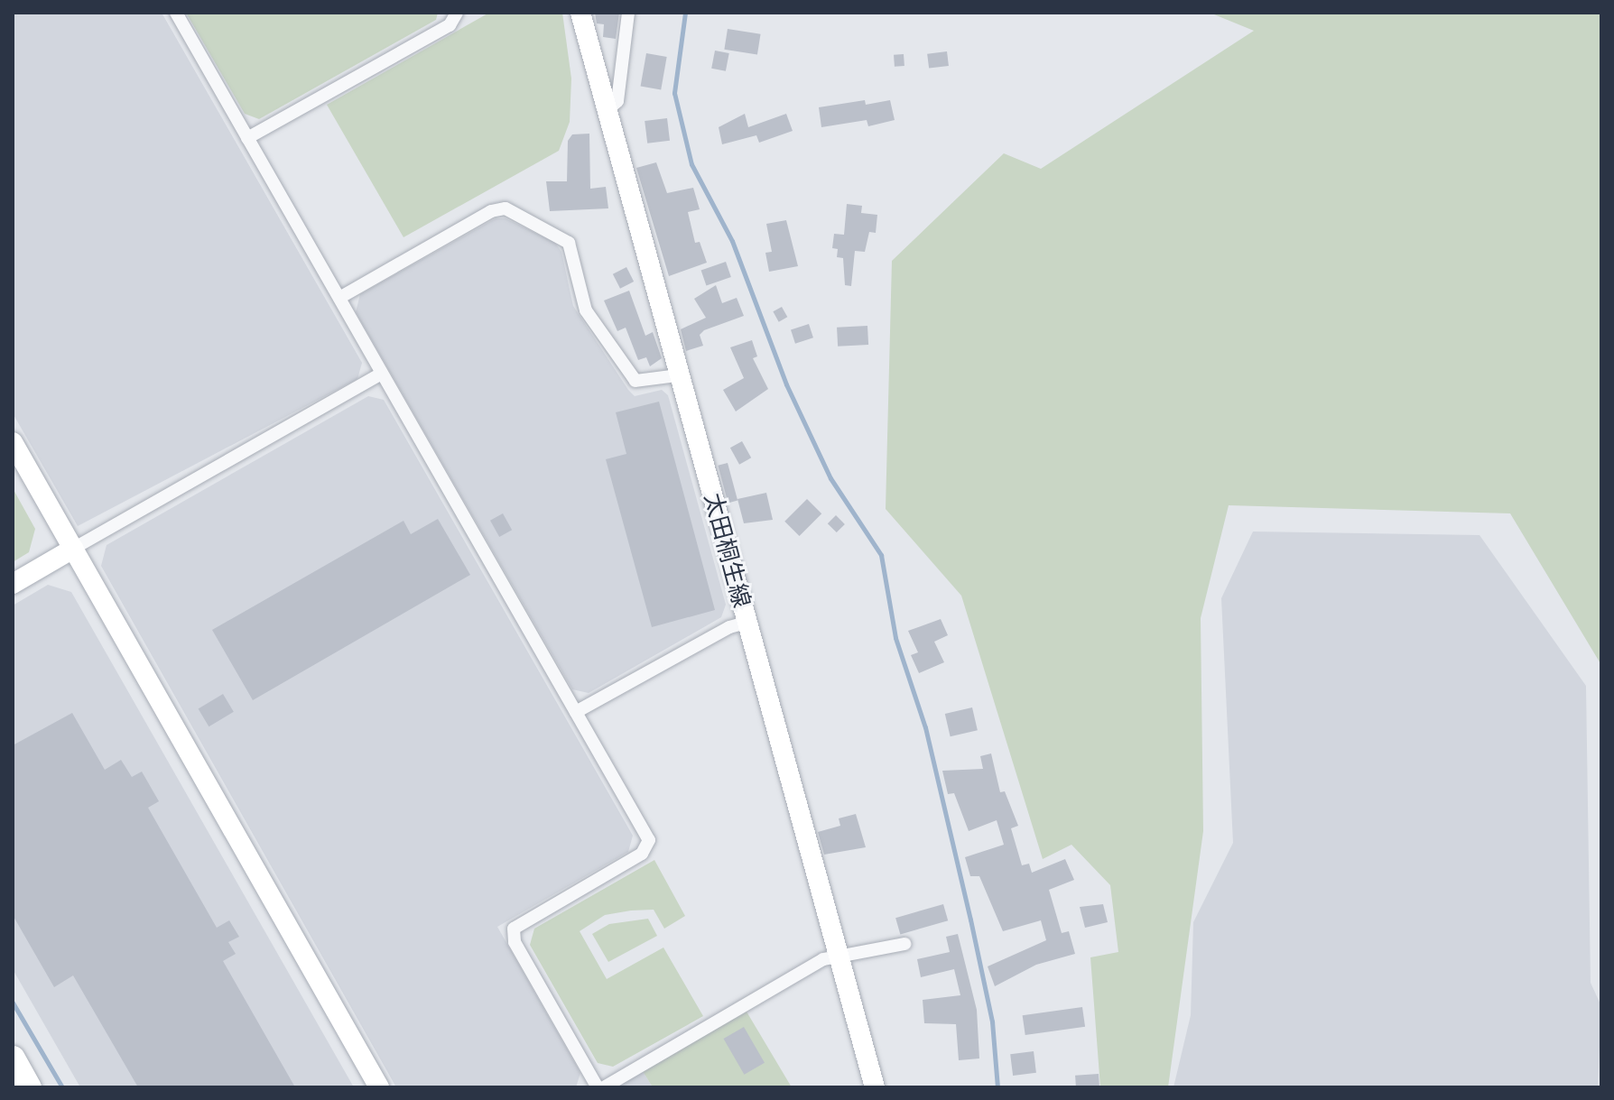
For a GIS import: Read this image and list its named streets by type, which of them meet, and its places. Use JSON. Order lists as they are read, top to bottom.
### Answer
{
  "streets": {
    "street": ["太田桐生線"]
  }
}
